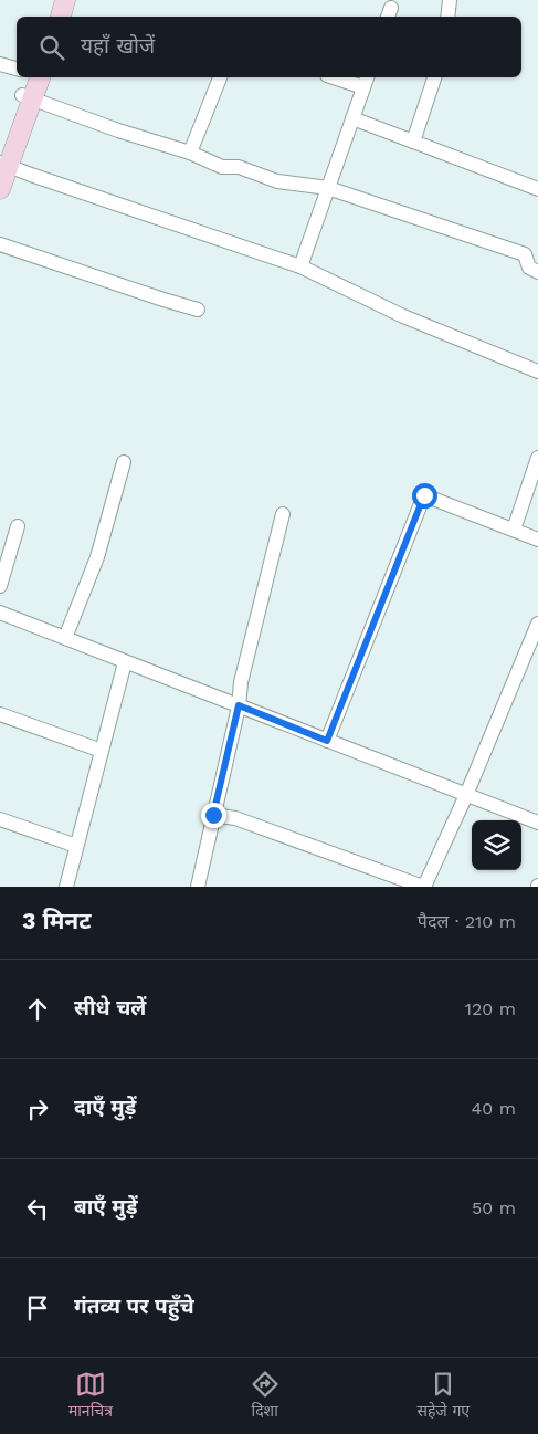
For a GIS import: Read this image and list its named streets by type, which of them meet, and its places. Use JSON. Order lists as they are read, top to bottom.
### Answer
{
  "page": {
    "search": "यहाँ खोजें",
    "heading": ["3 मिनट", "पैदल · 210 m"],
    "list": [
      ["सीधे चलें", "120 m"],
      ["दाएँ मुड़ें", "40 m"],
      ["बाएँ मुड़ें", "50 m"],
      "गंतव्य पर पहुँचे"
    ],
    "nav": ["मानचित्र", "दिशा", "सहेजे गए"]
  }
}
